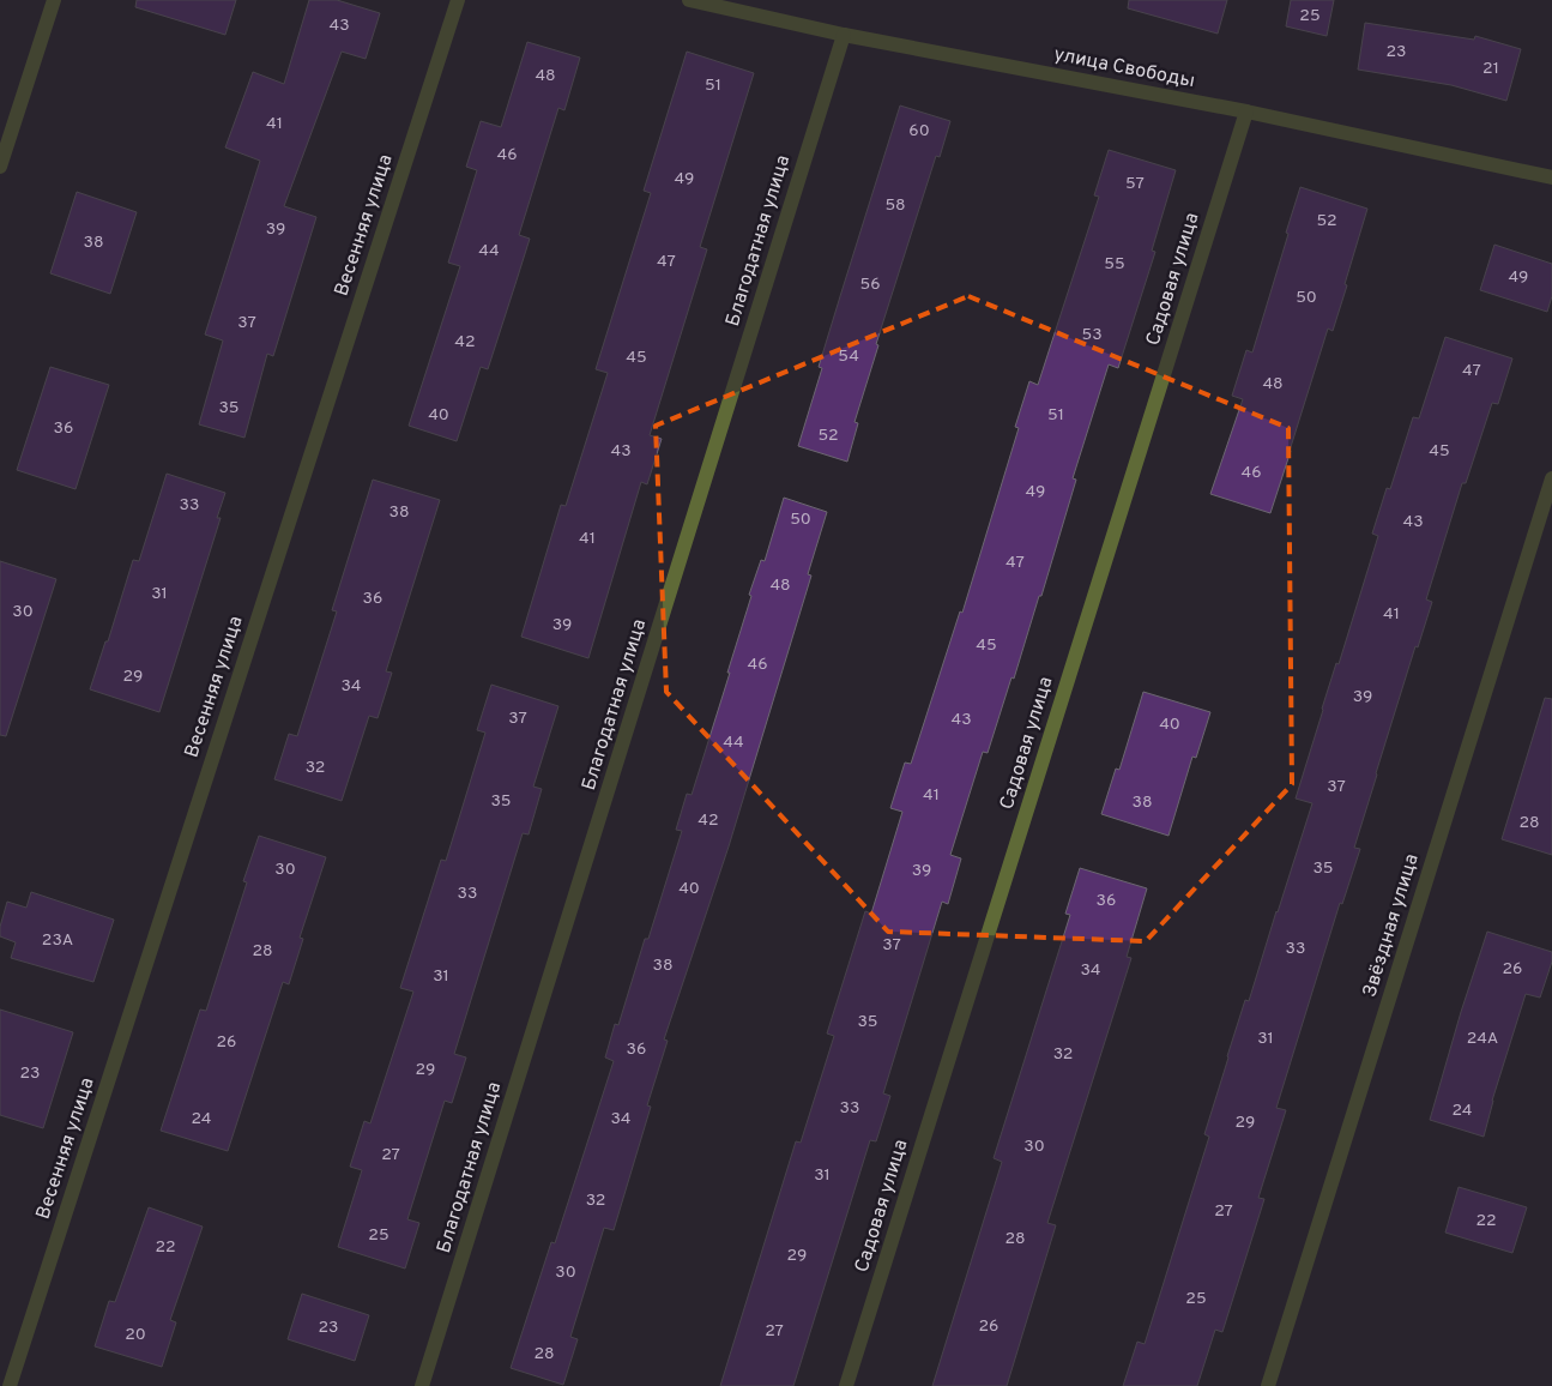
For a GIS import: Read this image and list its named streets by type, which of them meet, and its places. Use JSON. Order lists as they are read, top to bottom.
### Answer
{
  "streets": {
    "street": [
      "улица Свободы",
      "Весенняя улица",
      "Благодатная улица",
      "Садовая улица",
      "Звёздная улица"
    ]
  },
  "crossings": [
    ["улица Свободы", "Благодатная улица"],
    ["улица Свободы", "Садовая улица"]
  ],
  "house_numbers": [
    "25",
    "43",
    "23",
    "21",
    "48",
    "51",
    "41",
    "60",
    "46",
    "49",
    "57",
    "58",
    "52",
    "39",
    "38",
    "44",
    "47",
    "55",
    "49",
    "56",
    "50",
    "37",
    "53",
    "42",
    "54",
    "45",
    "47",
    "48",
    "35",
    "40",
    "51",
    "36",
    "52",
    "43",
    "45",
    "46",
    "49",
    "33",
    "38",
    "50",
    "43",
    "41",
    "47",
    "48",
    "31",
    "36",
    "30",
    "41",
    "39",
    "45",
    "46",
    "29",
    "34",
    "39",
    "37",
    "43",
    "40",
    "44",
    "32",
    "37",
    "41",
    "35",
    "38",
    "42",
    "28",
    "35",
    "30",
    "39",
    "40",
    "33",
    "36",
    "23А",
    "37",
    "33",
    "28",
    "38",
    "26",
    "34",
    "31",
    "35",
    "31",
    "24А",
    "26",
    "36",
    "32",
    "29",
    "23",
    "33",
    "24",
    "24",
    "34",
    "29",
    "30",
    "27",
    "31",
    "32",
    "27",
    "22",
    "25",
    "28",
    "22",
    "29",
    "30",
    "25",
    "26",
    "23",
    "27",
    "20",
    "28"
  ]
}
